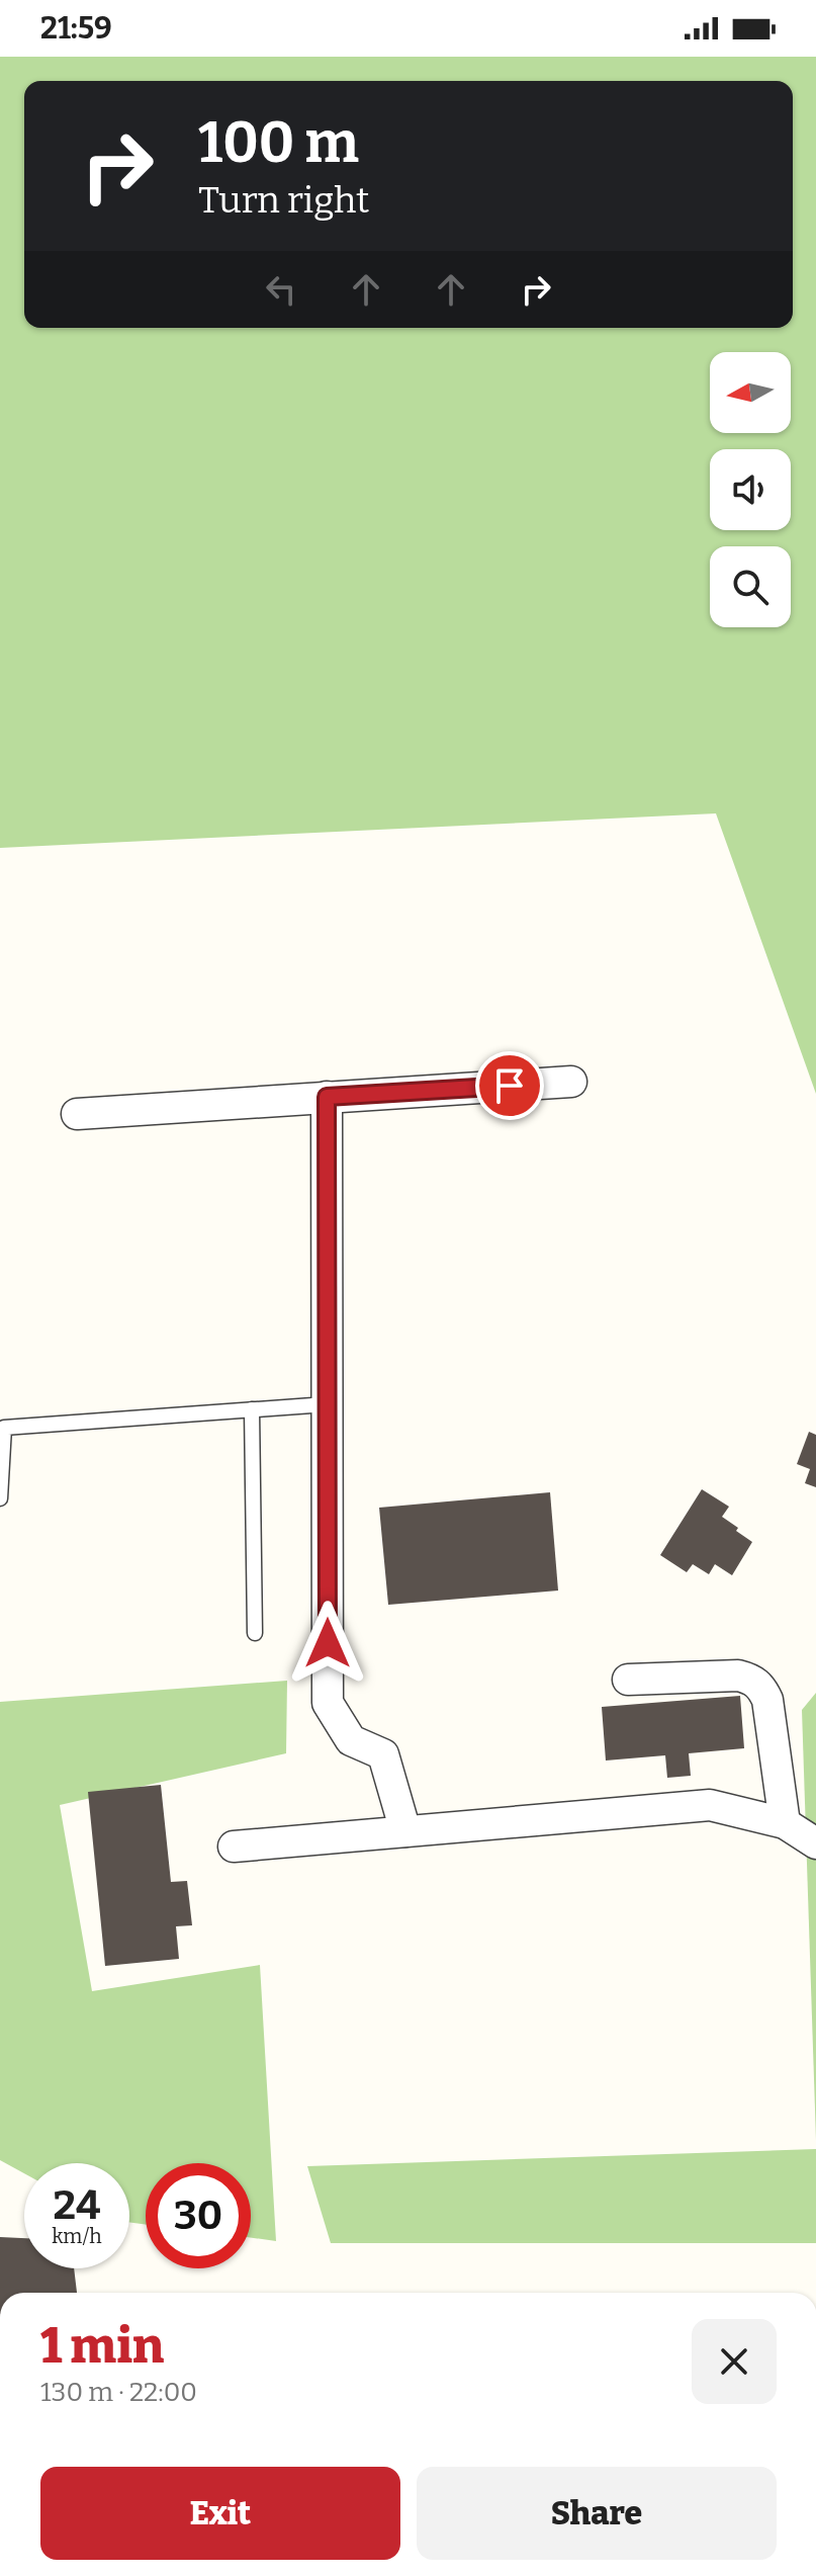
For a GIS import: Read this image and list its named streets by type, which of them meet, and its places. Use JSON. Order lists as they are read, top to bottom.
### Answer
{
  "north": "left",
  "page": {
    "status": "21:59",
    "turn": ["100 m", "Turn right"],
    "speed": "24 km/h",
    "limit": "30",
    "heading": ["1 min", "130 m · 22:00"],
    "buttons": ["Exit", "Share"]
  }
}
